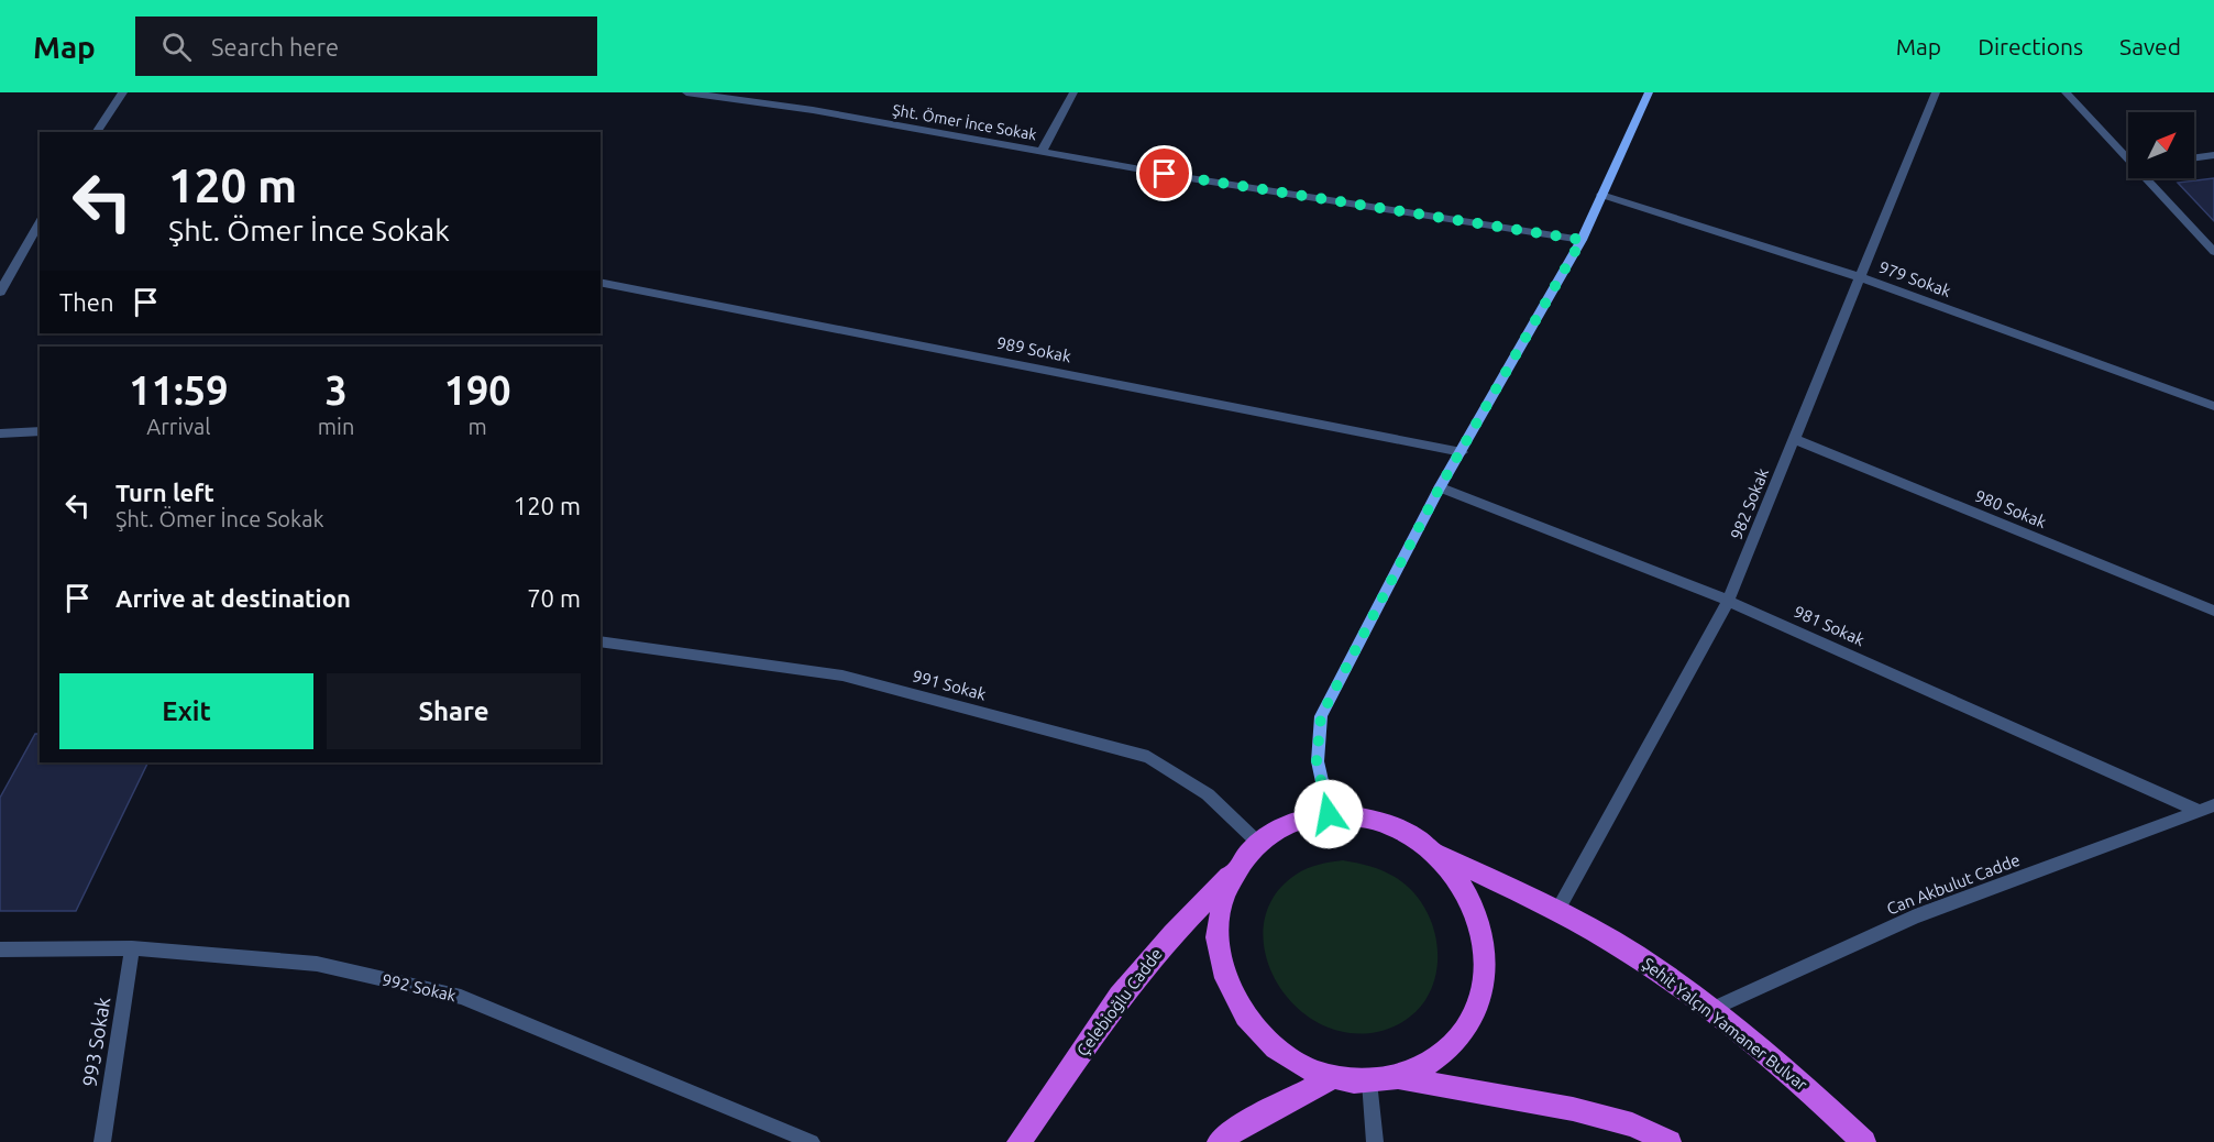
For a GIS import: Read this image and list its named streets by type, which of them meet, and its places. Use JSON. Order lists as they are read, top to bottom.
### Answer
{
  "streets": {
    "highway": ["Çelebioğlu Cadde", "Şehit Yalçın Yamaner Bulvar"],
    "street": [
      "Şht. Ömer İnce Sokak",
      "979 Sokak",
      "989 Sokak",
      "982 Sokak",
      "980 Sokak",
      "981 Sokak",
      "991 Sokak",
      "Can Akbulut Cadde",
      "992 Sokak",
      "993 Sokak"
    ]
  },
  "crossings": [
    ["979 Sokak", "982 Sokak"],
    ["982 Sokak", "980 Sokak"],
    ["982 Sokak", "981 Sokak"],
    ["982 Sokak", "Şehit Yalçın Yamaner Bulvar"],
    ["981 Sokak", "Can Akbulut Cadde"],
    ["991 Sokak", "Çelebioğlu Cadde"],
    ["Can Akbulut Cadde", "Şehit Yalçın Yamaner Bulvar"],
    ["992 Sokak", "993 Sokak"],
    ["Çelebioğlu Cadde", "Şehit Yalçın Yamaner Bulvar"]
  ],
  "north": "top right",
  "page": {
    "header": "Map",
    "search": "Search here",
    "nav": ["Map", "Directions", "Saved"],
    "turn": ["120 m", "Şht. Ömer İnce Sokak"],
    "then": "Then",
    "eta": [
      "11:59",
      "Arrival",
      "3",
      "min",
      "190",
      "m"
    ],
    "list": [
      {
        "name": "Turn left",
        "note": "Şht. Ömer İnce Sokak",
        "value": "120 m"
      },
      {
        "name": "Arrive at destination",
        "value": "70 m"
      }
    ],
    "buttons": ["Exit", "Share"]
  }
}
